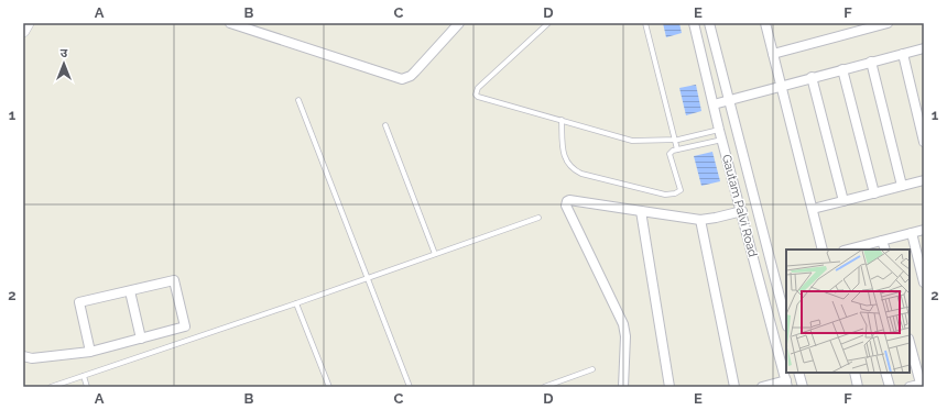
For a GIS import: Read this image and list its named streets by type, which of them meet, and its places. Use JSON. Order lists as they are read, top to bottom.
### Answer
{
  "streets": {
    "street": ["Gautam Palvi Road"]
  },
  "north": "top",
  "grid": {
    "columns": [
      "A",
      "B",
      "C",
      "D",
      "E",
      "F"
    ],
    "rows": ["1", "2"]
  }
}
